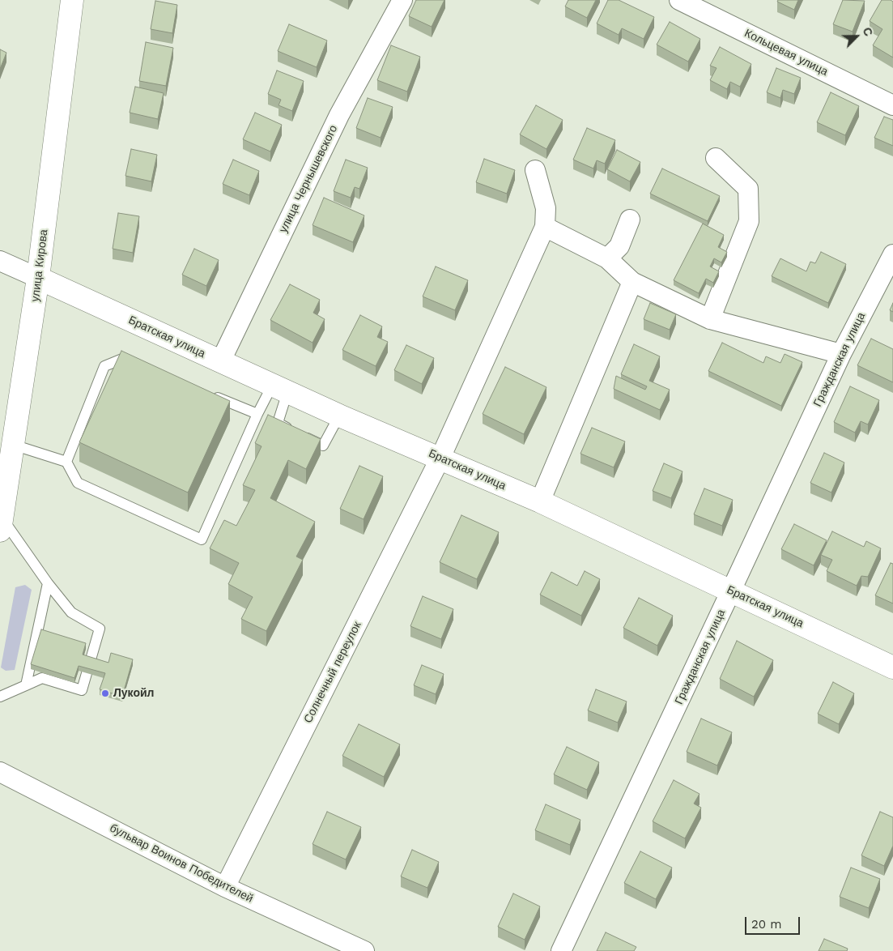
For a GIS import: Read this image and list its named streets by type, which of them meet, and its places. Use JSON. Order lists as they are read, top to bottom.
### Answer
{
  "streets": {
    "main road": ["улица Кирова", "Братская улица"],
    "street": [
      "Кольцевая улица",
      "улица Чернышевского",
      "Гражданская улица",
      "Солнечный переулок",
      "бульвар Воинов Победителей"
    ]
  },
  "crossings": [
    ["улица Чернышевского", "Братская улица"],
    ["улица Кирова", "Братская улица"],
    ["Братская улица", "Гражданская улица"],
    ["Братская улица", "Солнечный переулок"],
    ["Солнечный переулок", "бульвар Воинов Победителей"]
  ],
  "places": ["Лукойл"],
  "scale_bar": "20 m",
  "north": "top right"
}
